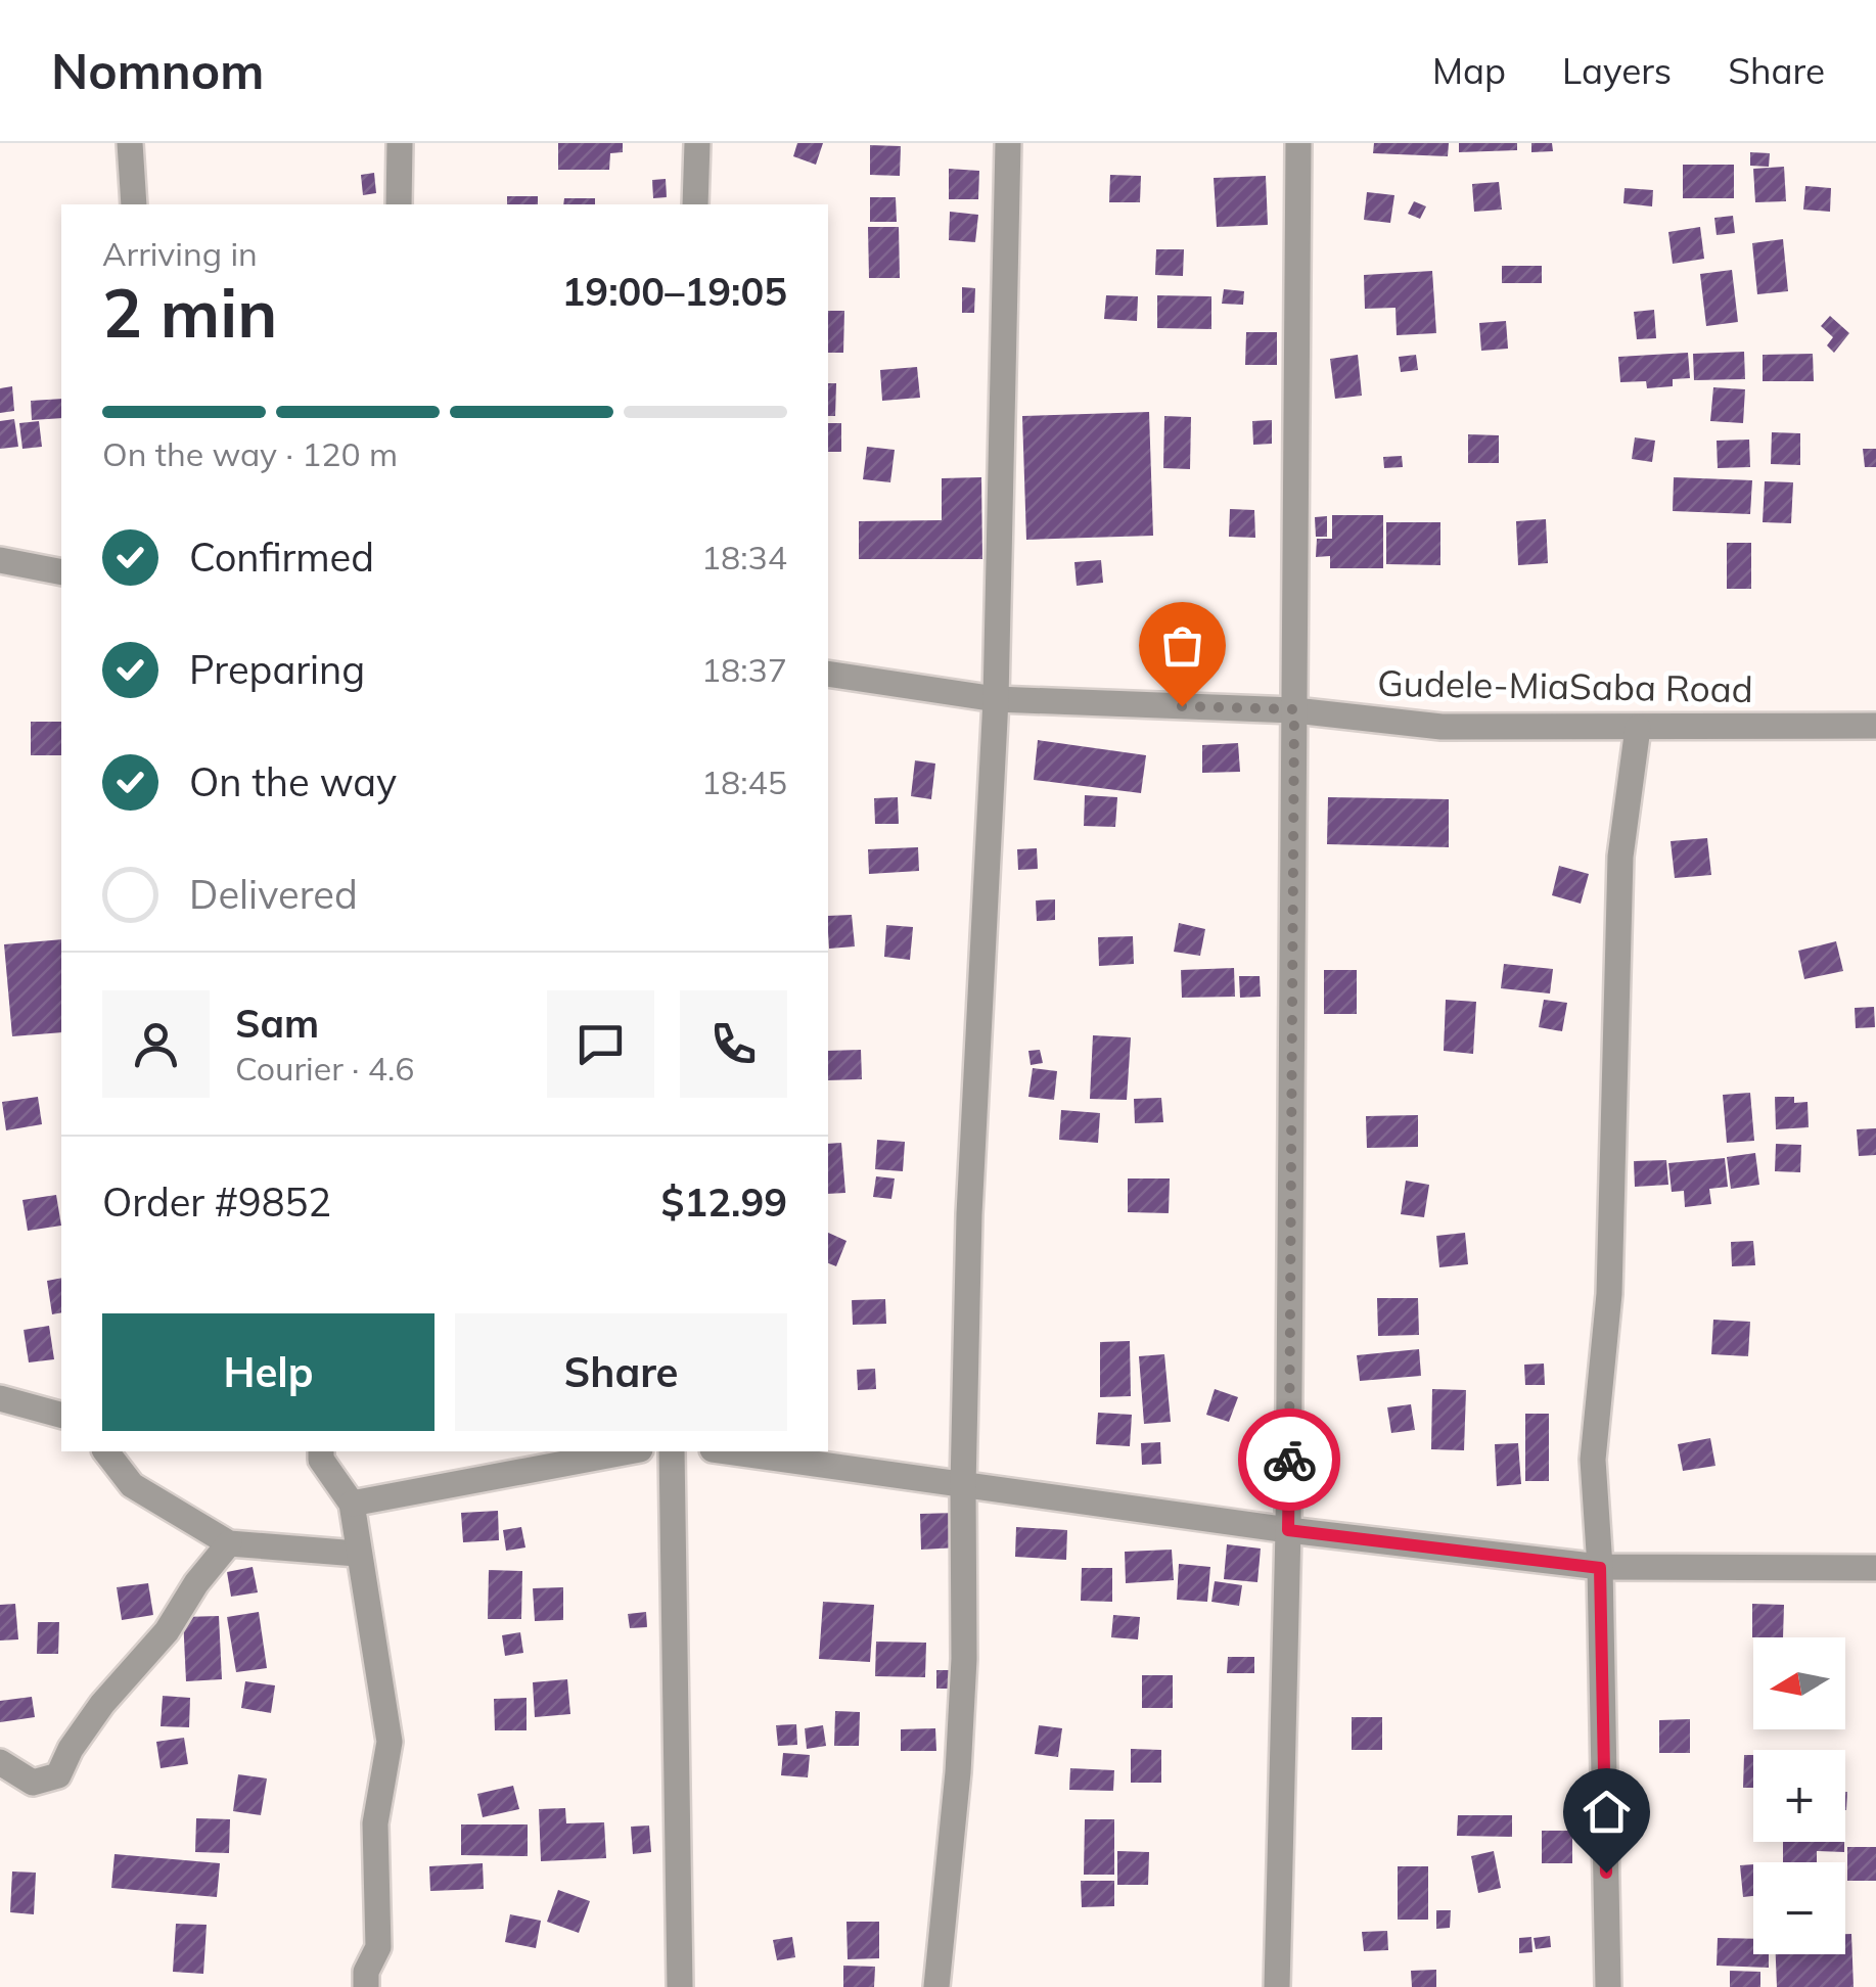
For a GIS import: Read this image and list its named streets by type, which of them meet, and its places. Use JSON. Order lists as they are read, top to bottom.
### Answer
{
  "streets": {
    "street": ["Gudele-MiaSaba Road"]
  },
  "north": "left",
  "page": {
    "header": "Nomnom",
    "nav": ["Map", "Layers", "Share"],
    "heading": ["2 min", "Arriving in", "19:00–19:05"],
    "panel": [
      "Sam",
      "Courier · 4.6",
      "Order #9852",
      "$12.99"
    ],
    "bar": "On the way · 120 m",
    "list": [
      ["Confirmed", "18:34"],
      ["Preparing", "18:37"],
      ["On the way", "18:45"],
      "Delivered"
    ],
    "buttons": ["Help", "Share"],
    "map_buttons": ["+", "−"]
  }
}
